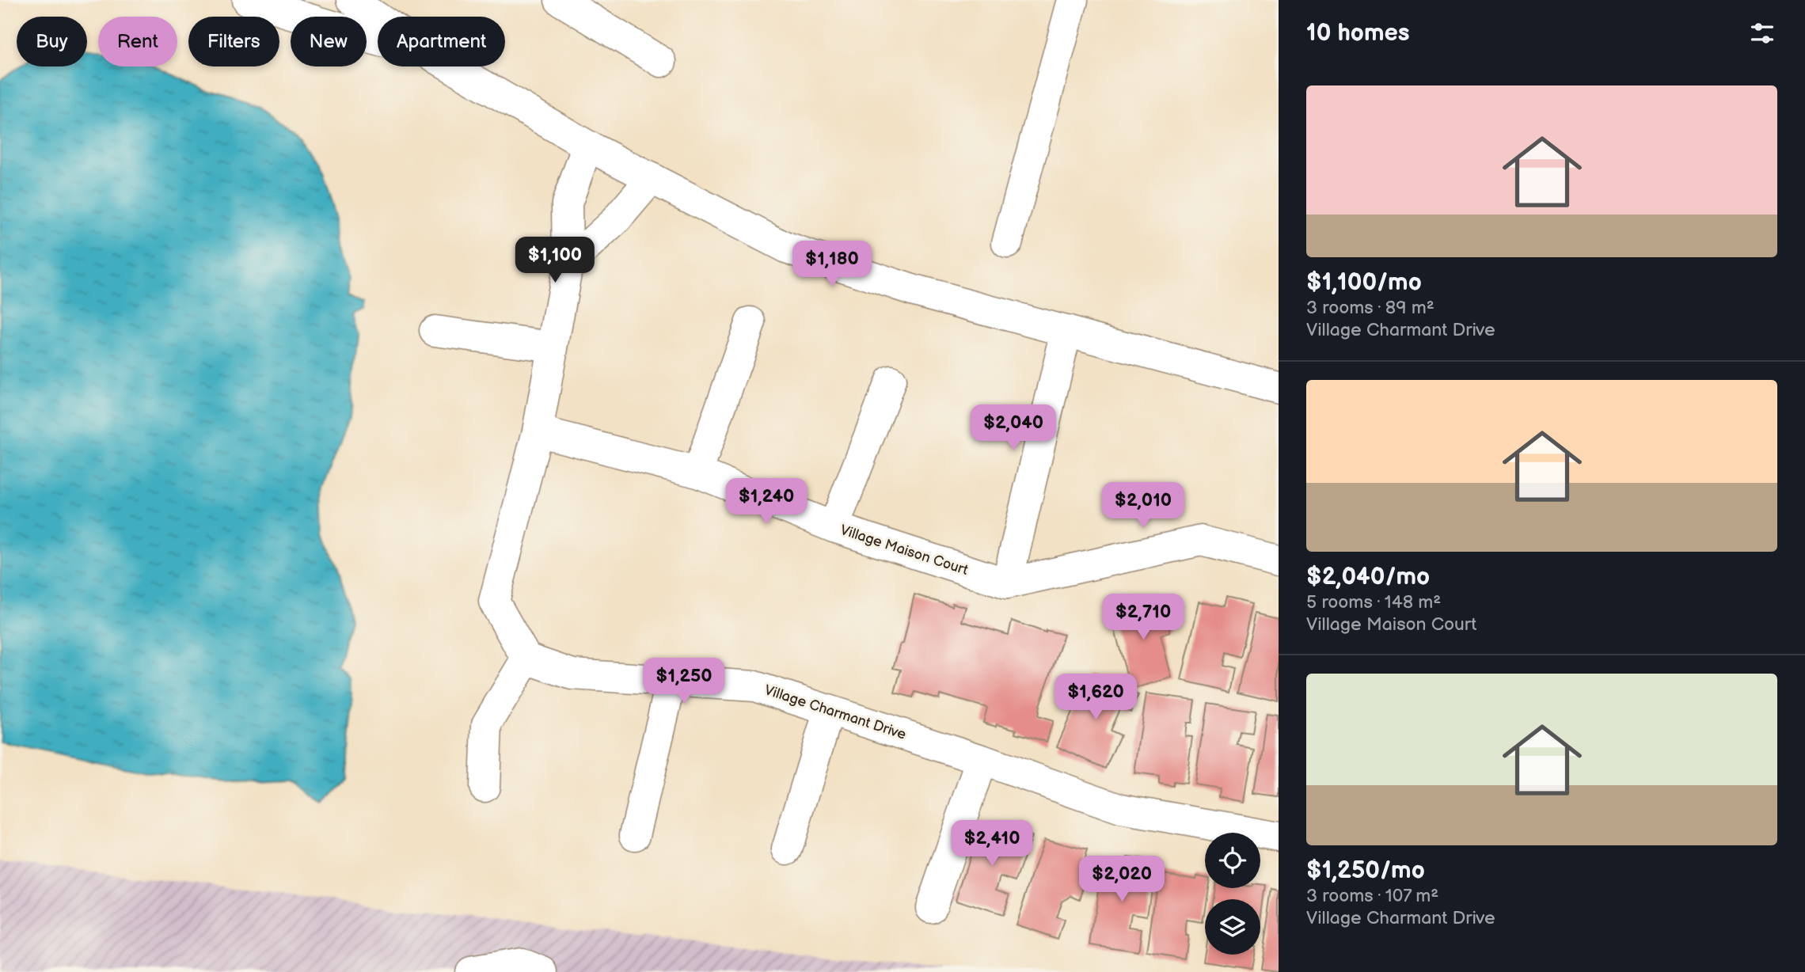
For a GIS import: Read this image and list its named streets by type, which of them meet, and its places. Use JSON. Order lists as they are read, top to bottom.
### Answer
{
  "streets": {
    "street": ["Village Maison Court", "Village Charmant Drive"]
  },
  "page": {
    "heading": "10 homes",
    "chip": [
      "Buy",
      "Rent",
      "Filters",
      "New",
      "Apartment"
    ],
    "list": [
      {
        "name": "$1,100/mo",
        "note": "3 rooms · 89 m² · Village Charmant Drive"
      },
      {
        "name": "$2,040/mo",
        "note": "5 rooms · 148 m² · Village Maison Court"
      },
      {
        "name": "$1,250/mo",
        "note": "3 rooms · 107 m² · Village Charmant Drive"
      }
    ],
    "price": [
      "$1,100",
      "$1,180",
      "$2,040",
      "$1,240",
      "$2,010",
      "$2,710",
      "$1,250",
      "$1,620",
      "$2,410",
      "$2,020"
    ]
  }
}
